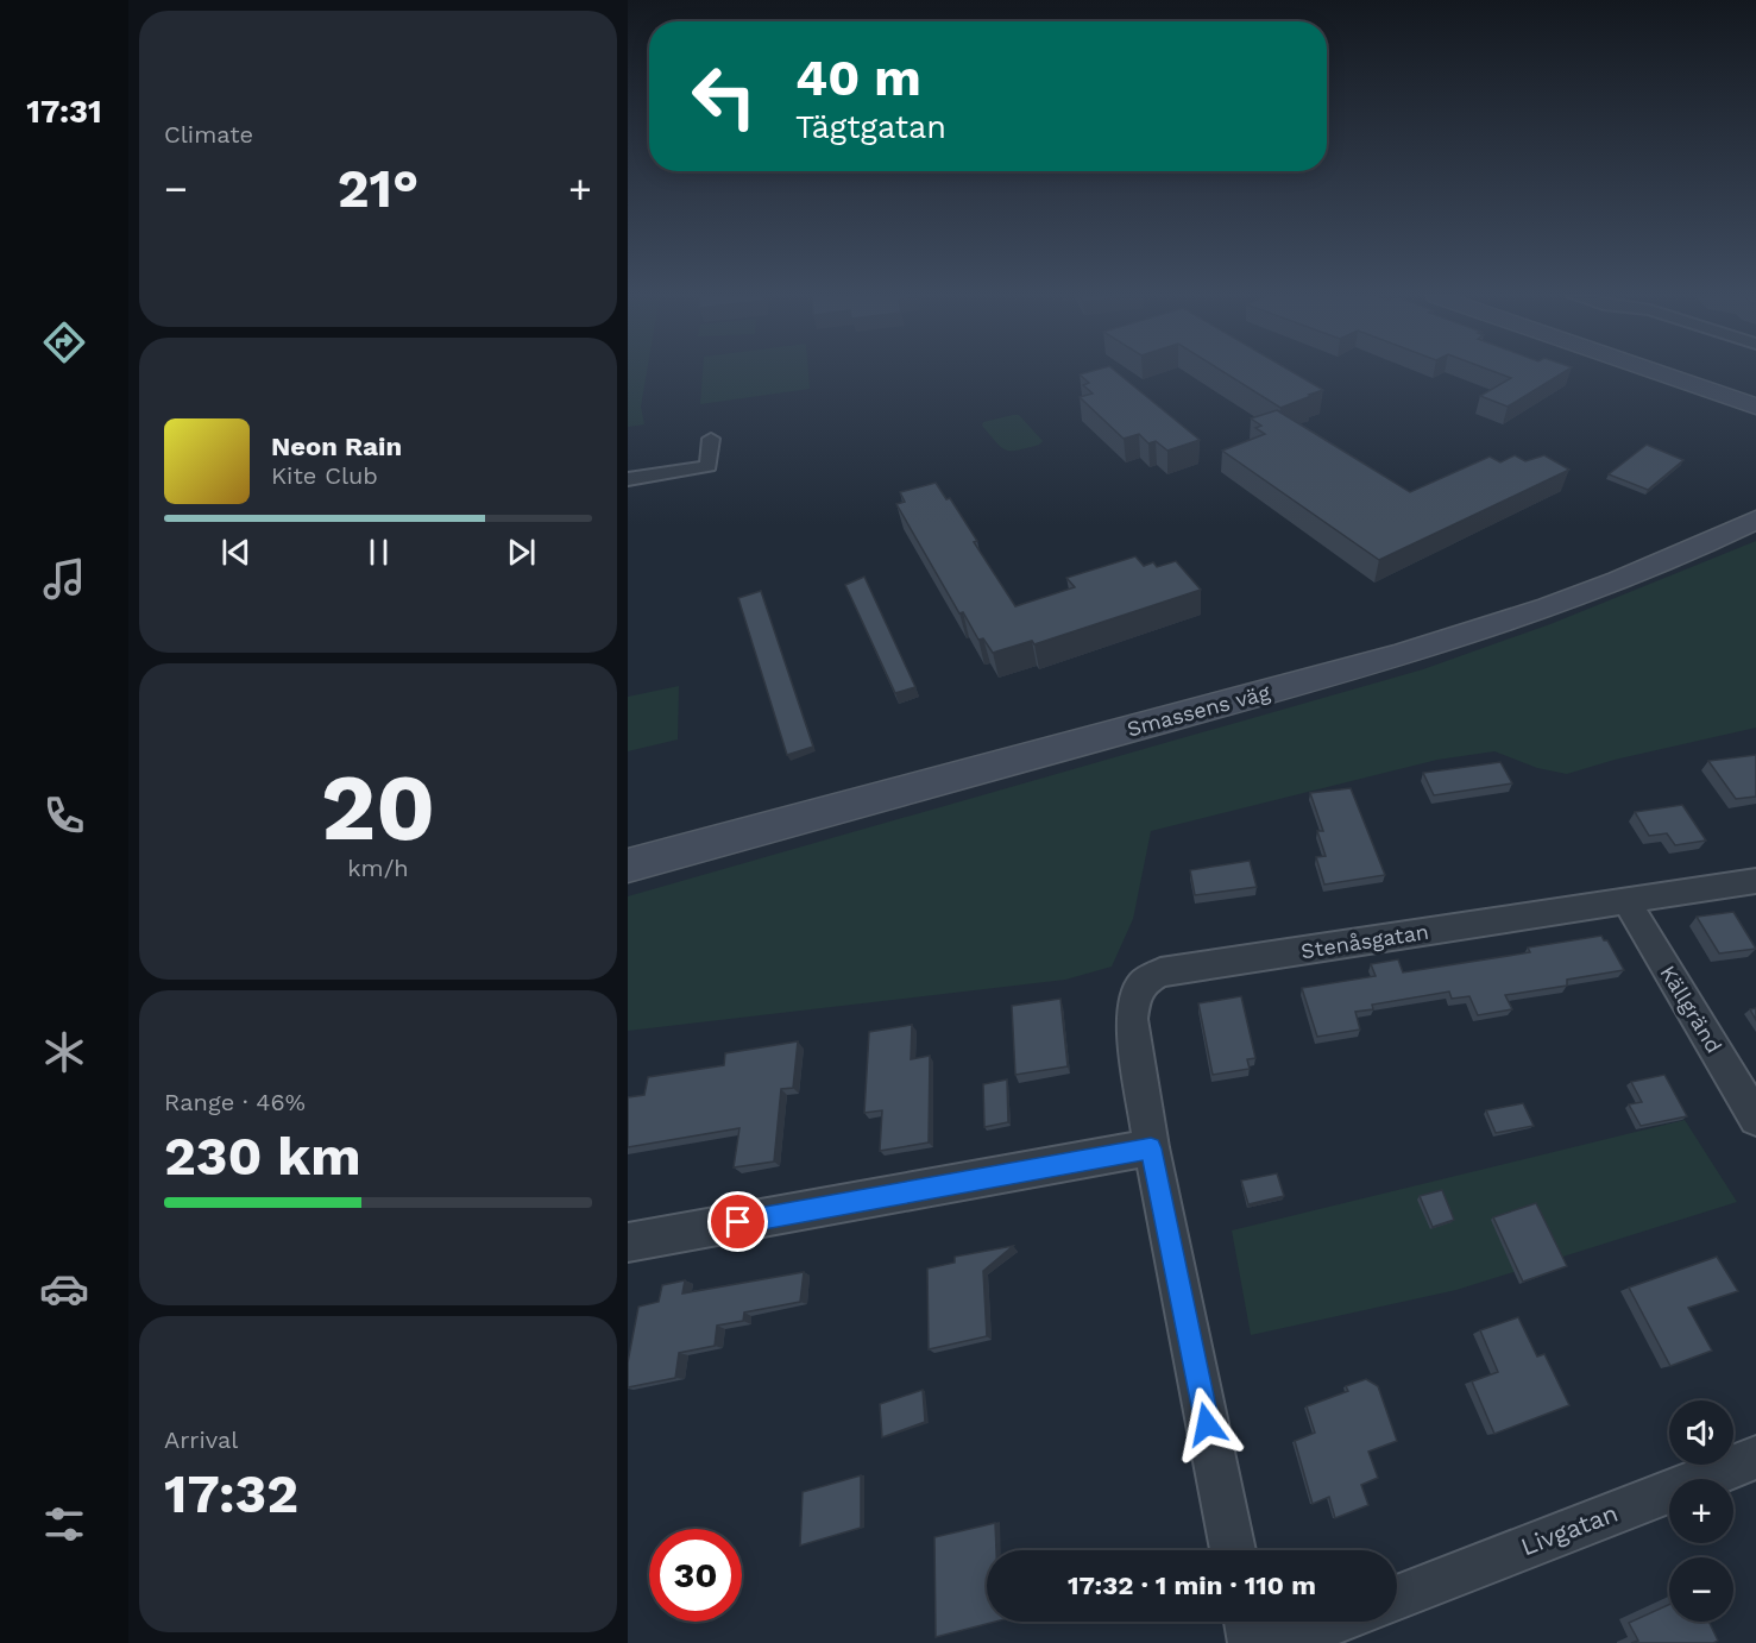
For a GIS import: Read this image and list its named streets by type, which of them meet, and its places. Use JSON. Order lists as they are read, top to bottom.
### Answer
{
  "streets": {
    "street": [
      "Smassens väg",
      "Stenåsgatan",
      "Källgränd",
      "Livgatan"
    ]
  },
  "crossings": [
    ["Stenåsgatan", "Källgränd"]
  ],
  "page": {
    "tabs": "17:31",
    "tile": [
      "Climate",
      ["20", "km/h"],
      ["Range · 46%", "230 km"],
      ["Arrival", "17:32"]
    ],
    "turn": ["40 m", "Tägtgatan"],
    "heat": ["−", "21°", "+"],
    "song": ["Neon Rain", "Kite Club"],
    "map_buttons": ["+", "−"],
    "limit": "30",
    "trip": "17:32 · 1 min · 110 m"
  }
}
